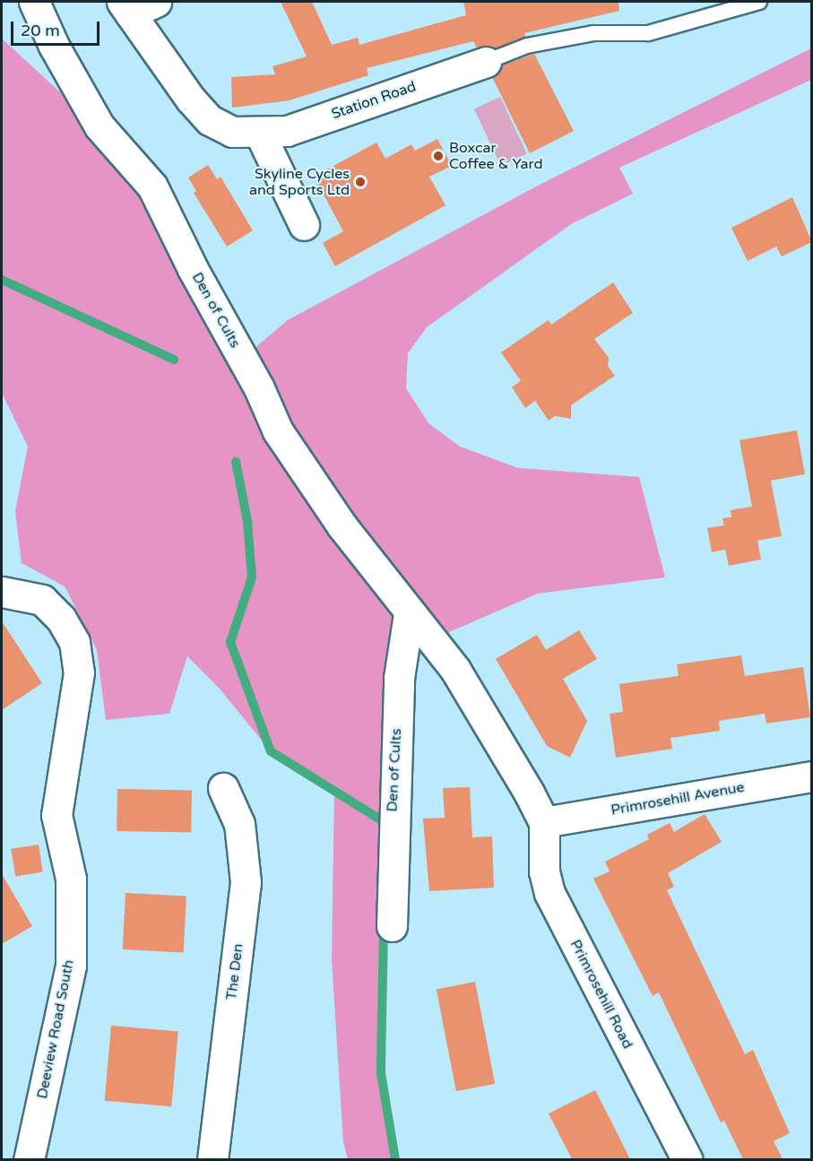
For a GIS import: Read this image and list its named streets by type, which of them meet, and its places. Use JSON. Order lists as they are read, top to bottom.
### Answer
{
  "streets": {
    "street": [
      "Station Road",
      "Den of Cults",
      "Primrosehill Avenue",
      "The Den",
      "Primrosehill Road",
      "Deeview Road South"
    ]
  },
  "crossings": [
    ["Den of Cults", "Primrosehill Avenue"],
    ["Den of Cults", "Primrosehill Road"],
    ["Primrosehill Avenue", "Primrosehill Road"]
  ],
  "places": ["Boxcar Coffee & Yard", "Skyline Cycles and Sports Ltd"],
  "scale_bar": "20 m"
}
